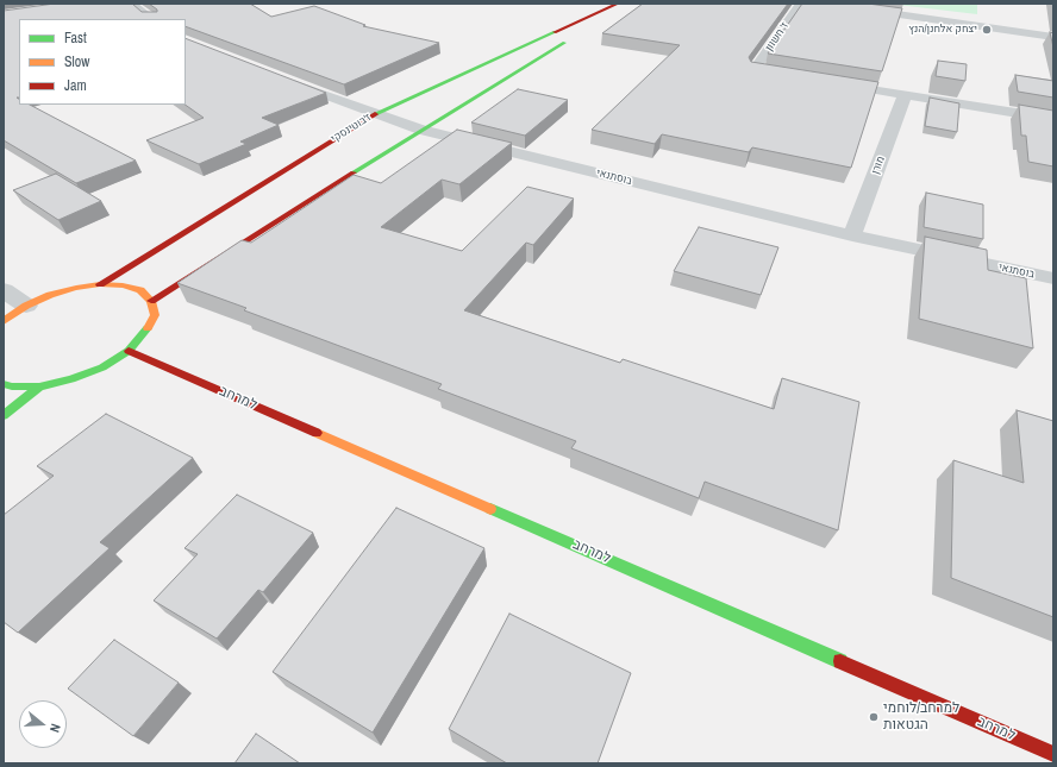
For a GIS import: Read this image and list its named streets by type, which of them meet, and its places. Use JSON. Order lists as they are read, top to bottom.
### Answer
{
  "streets": {
    "street": [
      "ז' חשוון",
      "ז'בוטינסקי",
      "מורן",
      "בוסתנאי",
      "למרחב"
    ]
  },
  "crossings": [
    ["ז'בוטינסקי", "בוסתנאי"],
    ["מורן", "בוסתנאי"]
  ],
  "places": ["יצחק אלחנן/הנץ", "למרחב/לוחמי הגטאות"],
  "legend": ["Fast", "Slow", "Jam"],
  "north": "right"
}
